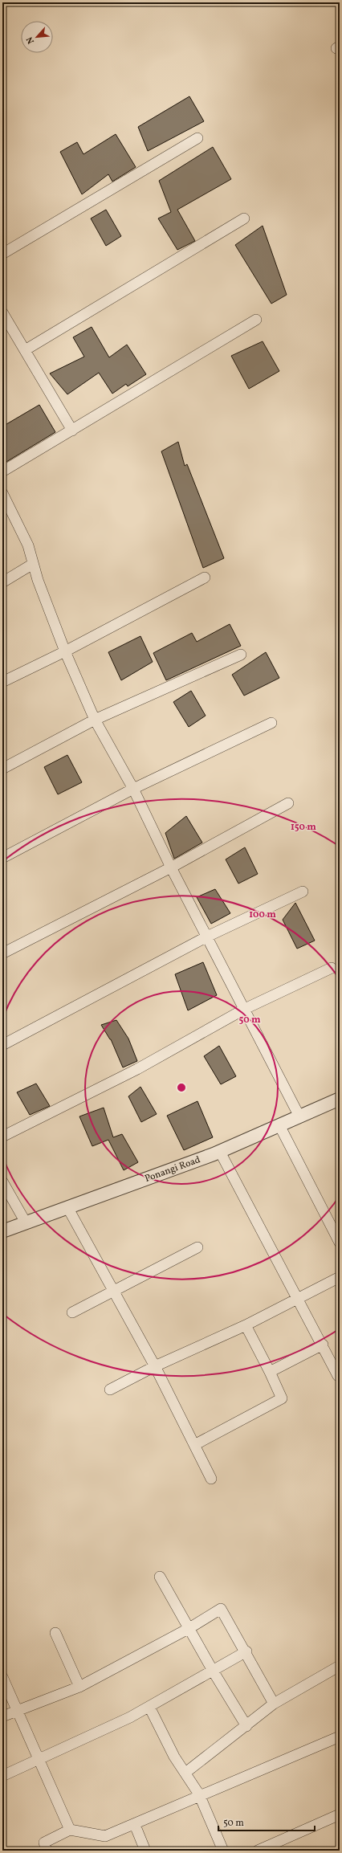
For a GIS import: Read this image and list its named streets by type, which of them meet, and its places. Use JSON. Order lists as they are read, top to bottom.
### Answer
{
  "streets": {
    "street": ["Ponangi Road"]
  },
  "scale_bar": "50 m",
  "north": "bottom left",
  "rings": ["150 m", "100 m", "50 m"]
}
